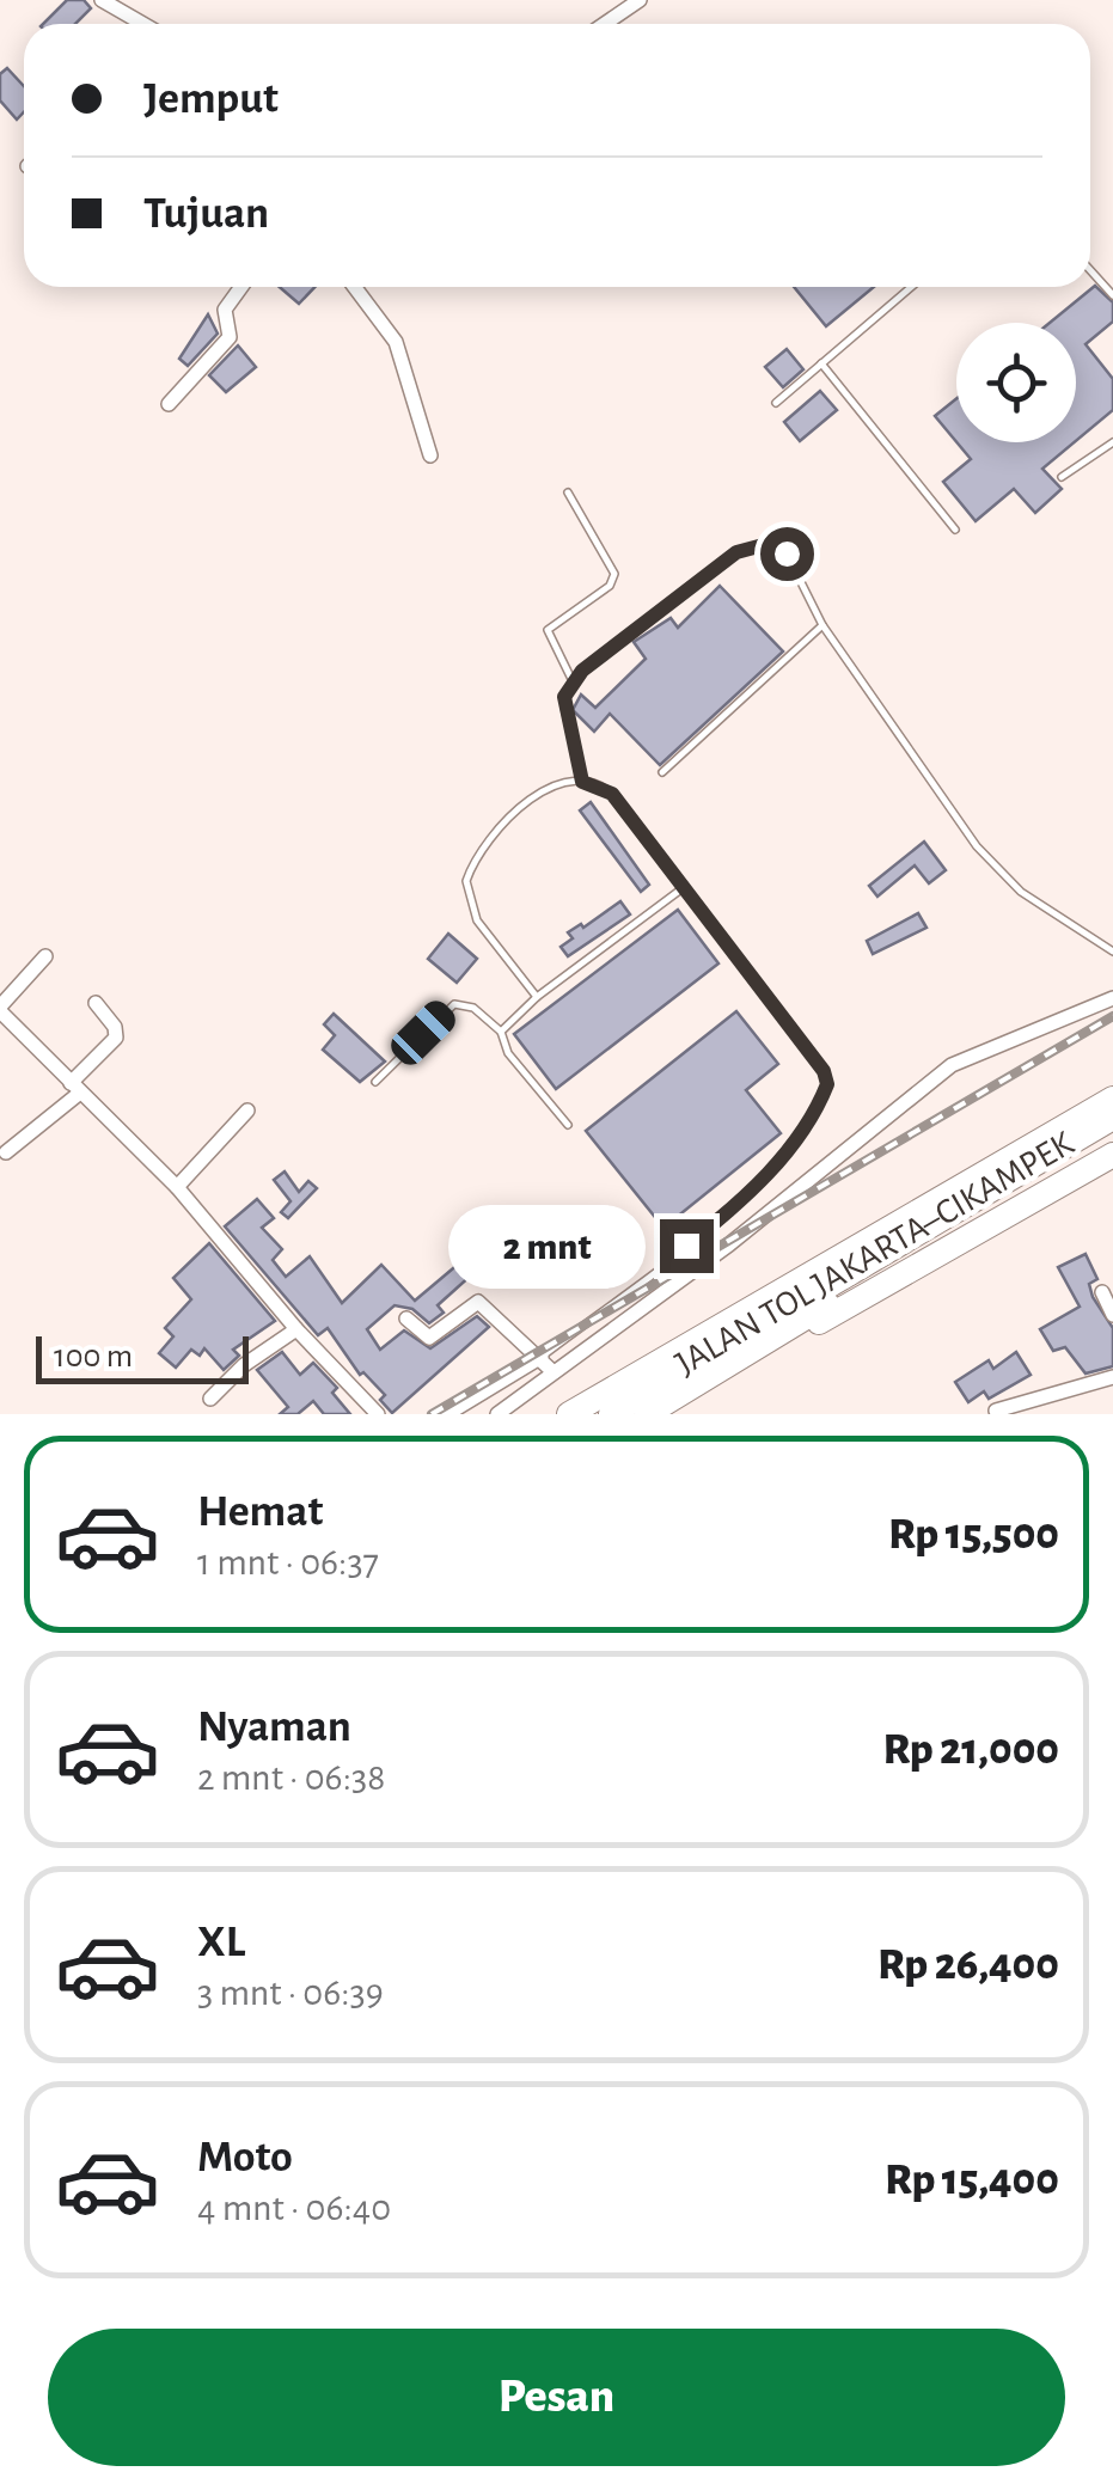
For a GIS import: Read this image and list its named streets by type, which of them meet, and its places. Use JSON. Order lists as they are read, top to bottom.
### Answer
{
  "streets": {
    "highway": ["JALAN TOL JAKARTA–CIKAMPEK"]
  },
  "scale_bar": "100 m",
  "page": {
    "banner": ["Jemput", "Tujuan"],
    "bubble": "2 mnt",
    "scale": "100 m",
    "list": [
      {
        "name": "Hemat",
        "note": "1 mnt · 06:37",
        "value": "Rp 15,500"
      },
      {
        "name": "Nyaman",
        "note": "2 mnt · 06:38",
        "value": "Rp 21,000"
      },
      {
        "name": "XL",
        "note": "3 mnt · 06:39",
        "value": "Rp 26,400"
      },
      {
        "name": "Moto",
        "note": "4 mnt · 06:40",
        "value": "Rp 15,400"
      }
    ],
    "buttons": "Pesan"
  }
}
